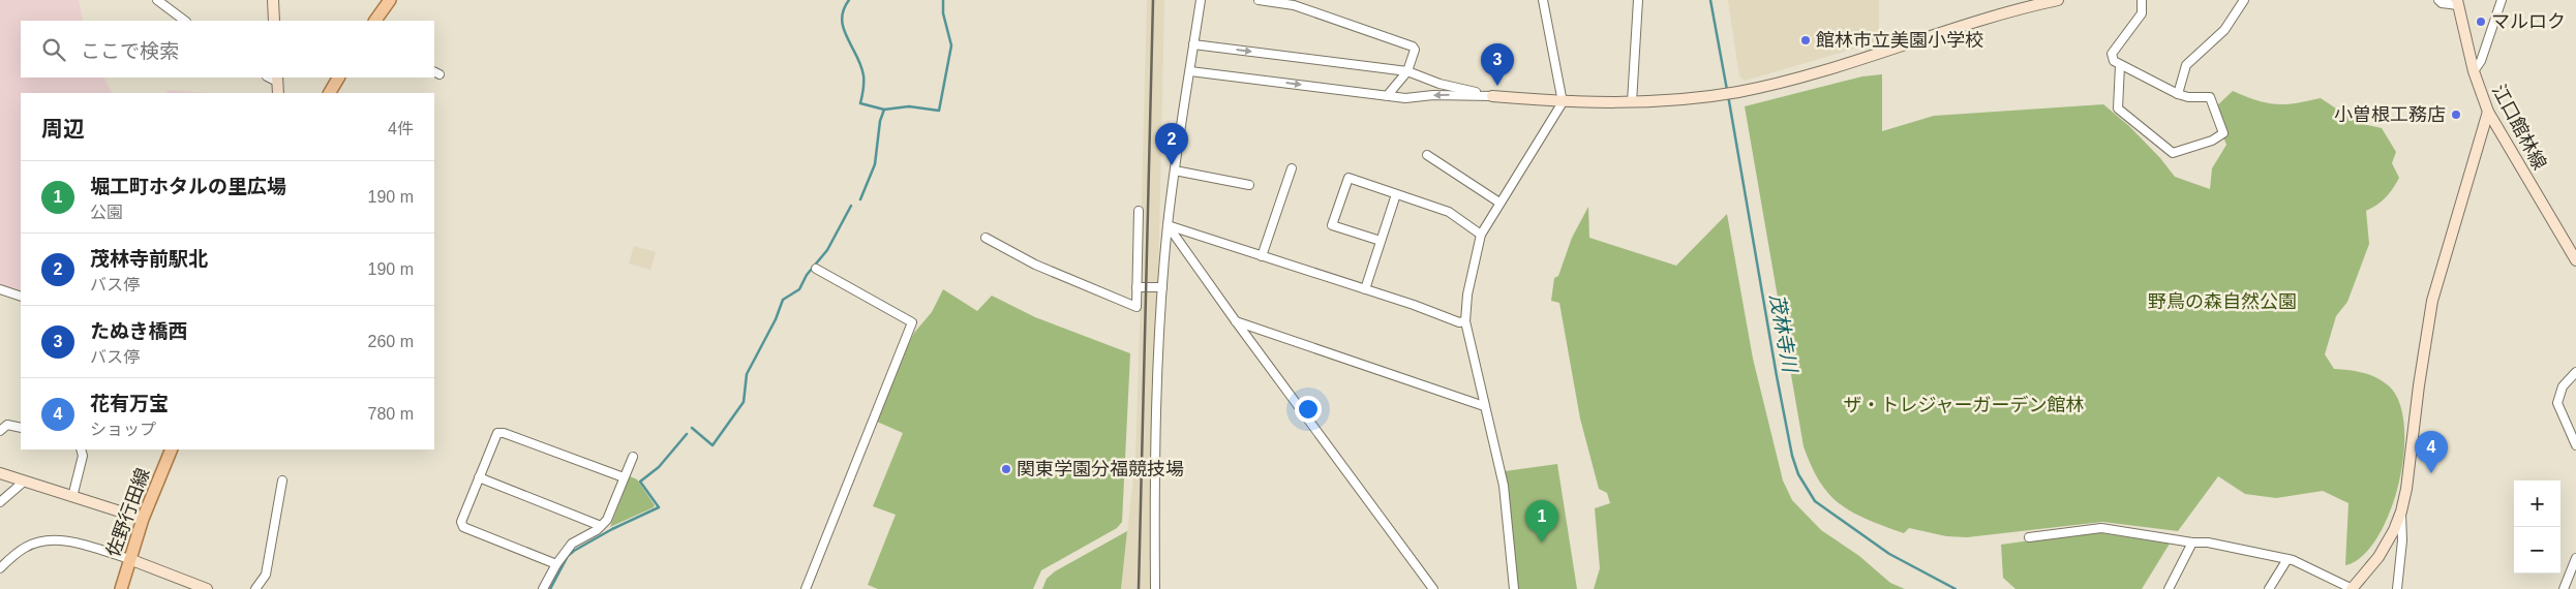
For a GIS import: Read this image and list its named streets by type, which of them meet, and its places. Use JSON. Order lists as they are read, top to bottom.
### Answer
{
  "streets": {
    "main road": ["佐野行田線"],
    "street": ["江口館林線"]
  },
  "water": ["茂林寺川"],
  "parks": ["野鳥の森自然公園", "ザ・トレジャーガーデン館林"],
  "places": [
    "マルロク",
    "館林市立美園小学校",
    "小曽根工務店",
    "関東学園分福競技場"
  ],
  "page": {
    "search": "ここで検索",
    "pins": [
      "3",
      "2",
      "4",
      "1"
    ],
    "heading": ["周辺", "4件"],
    "list": [
      {
        "mark": "1",
        "name": "堀工町ホタルの里広場",
        "note": "公園",
        "value": "190 m"
      },
      {
        "mark": "2",
        "name": "茂林寺前駅北",
        "note": "バス停",
        "value": "190 m"
      },
      {
        "mark": "3",
        "name": "たぬき橋西",
        "note": "バス停",
        "value": "260 m"
      },
      {
        "mark": "4",
        "name": "花有万宝",
        "note": "ショップ",
        "value": "780 m"
      }
    ],
    "map_buttons": ["+", "−"]
  }
}
